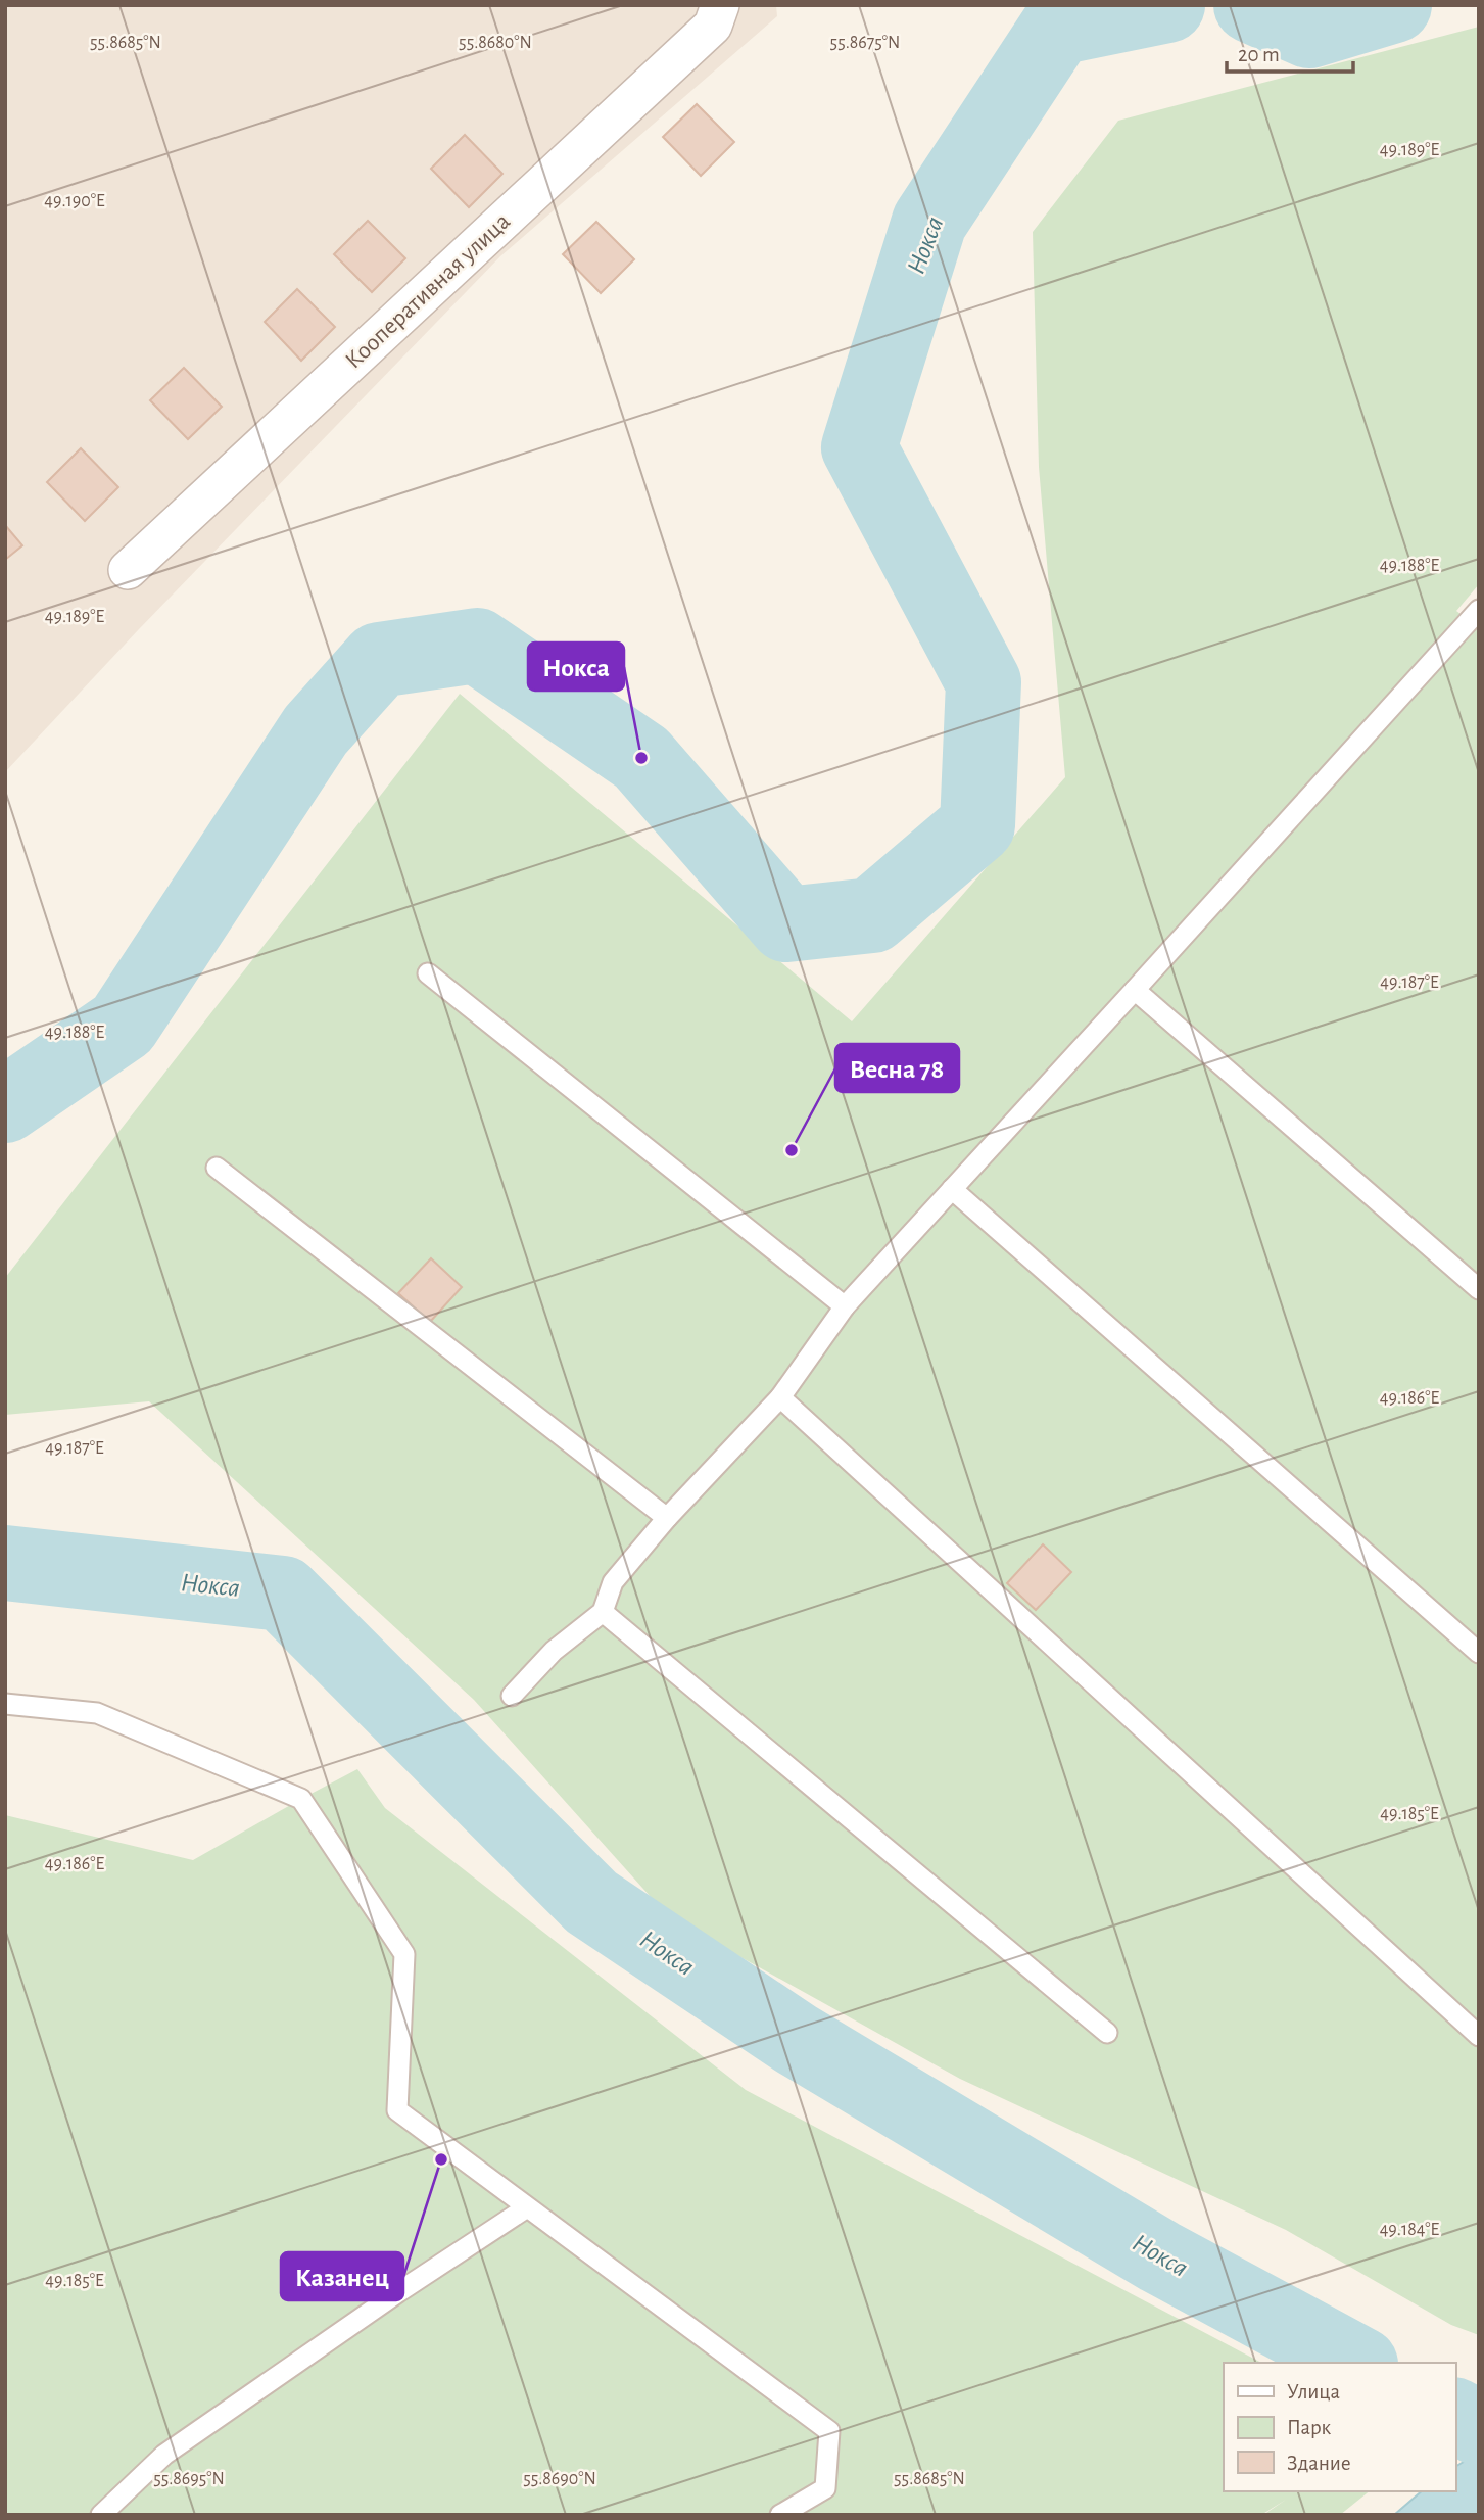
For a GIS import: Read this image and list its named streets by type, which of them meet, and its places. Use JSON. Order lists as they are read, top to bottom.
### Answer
{
  "streets": {
    "street": ["Кооперативная улица"]
  },
  "water": ["Нокса"],
  "places": ["Нокса", "Весна 78", "Казанец"],
  "legend": ["Улица", "Парк", "Здание"],
  "scale_bar": "20 m",
  "coordinates": [
    "55.8685°N",
    "55.8680°N",
    "55.8675°N",
    "49.189°E",
    "49.190°E",
    "49.188°E",
    "49.187°E",
    "49.186°E",
    "49.185°E",
    "49.184°E",
    "55.8695°N",
    "55.8690°N"
  ]
}
